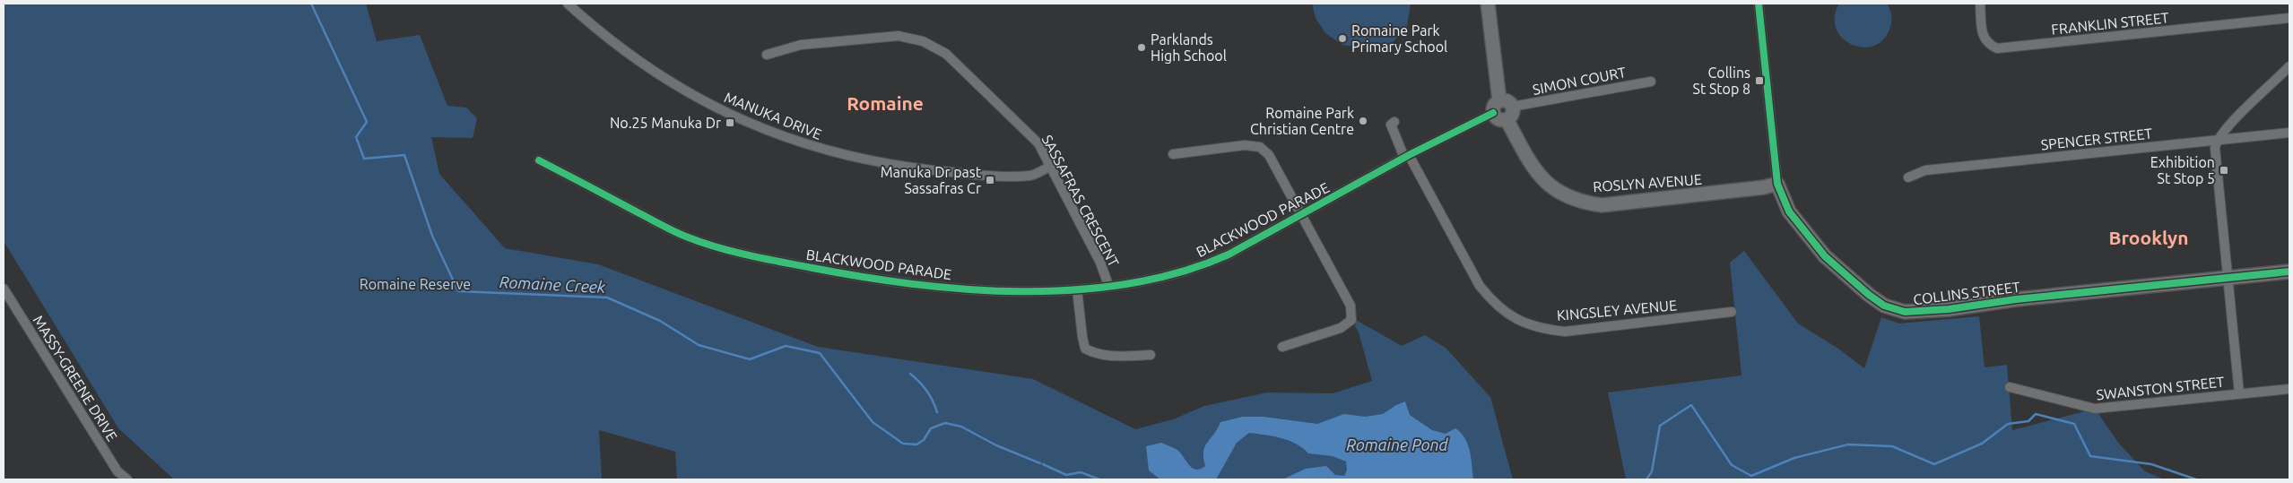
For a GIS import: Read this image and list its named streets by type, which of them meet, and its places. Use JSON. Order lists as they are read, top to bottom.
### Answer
{
  "streets": {
    "street": [
      "FRANKLIN STREET",
      "SIMON COURT",
      "MANUKA DRIVE",
      "SPENCER STREET",
      "ROSLYN AVENUE",
      "SASSAFRAS CRESCENT",
      "BLACKWOOD PARADE",
      "COLLINS STREET",
      "KINGSLEY AVENUE",
      "MASSY-GREENE DRIVE",
      "SWANSTON STREET"
    ]
  },
  "crossings": [
    ["SIMON COURT", "ROSLYN AVENUE"],
    ["MANUKA DRIVE", "SASSAFRAS CRESCENT"],
    ["ROSLYN AVENUE", "COLLINS STREET"],
    ["SASSAFRAS CRESCENT", "BLACKWOOD PARADE"],
    ["BLACKWOOD PARADE", "KINGSLEY AVENUE"]
  ],
  "districts": ["Romaine", "Brooklyn"],
  "water": ["Romaine Creek", "Romaine Pond"],
  "parks": ["Romaine Reserve"],
  "places": {
    "other": ["Romaine Park Primary School", "Parklands High School", "Romaine Park Christian Centre"],
    "transit": [
      "Collins St Stop 8",
      "No.25 Manuka Dr",
      "Exhibition St Stop 5",
      "Manuka Dr past Sassafras Cr"
    ]
  }
}
